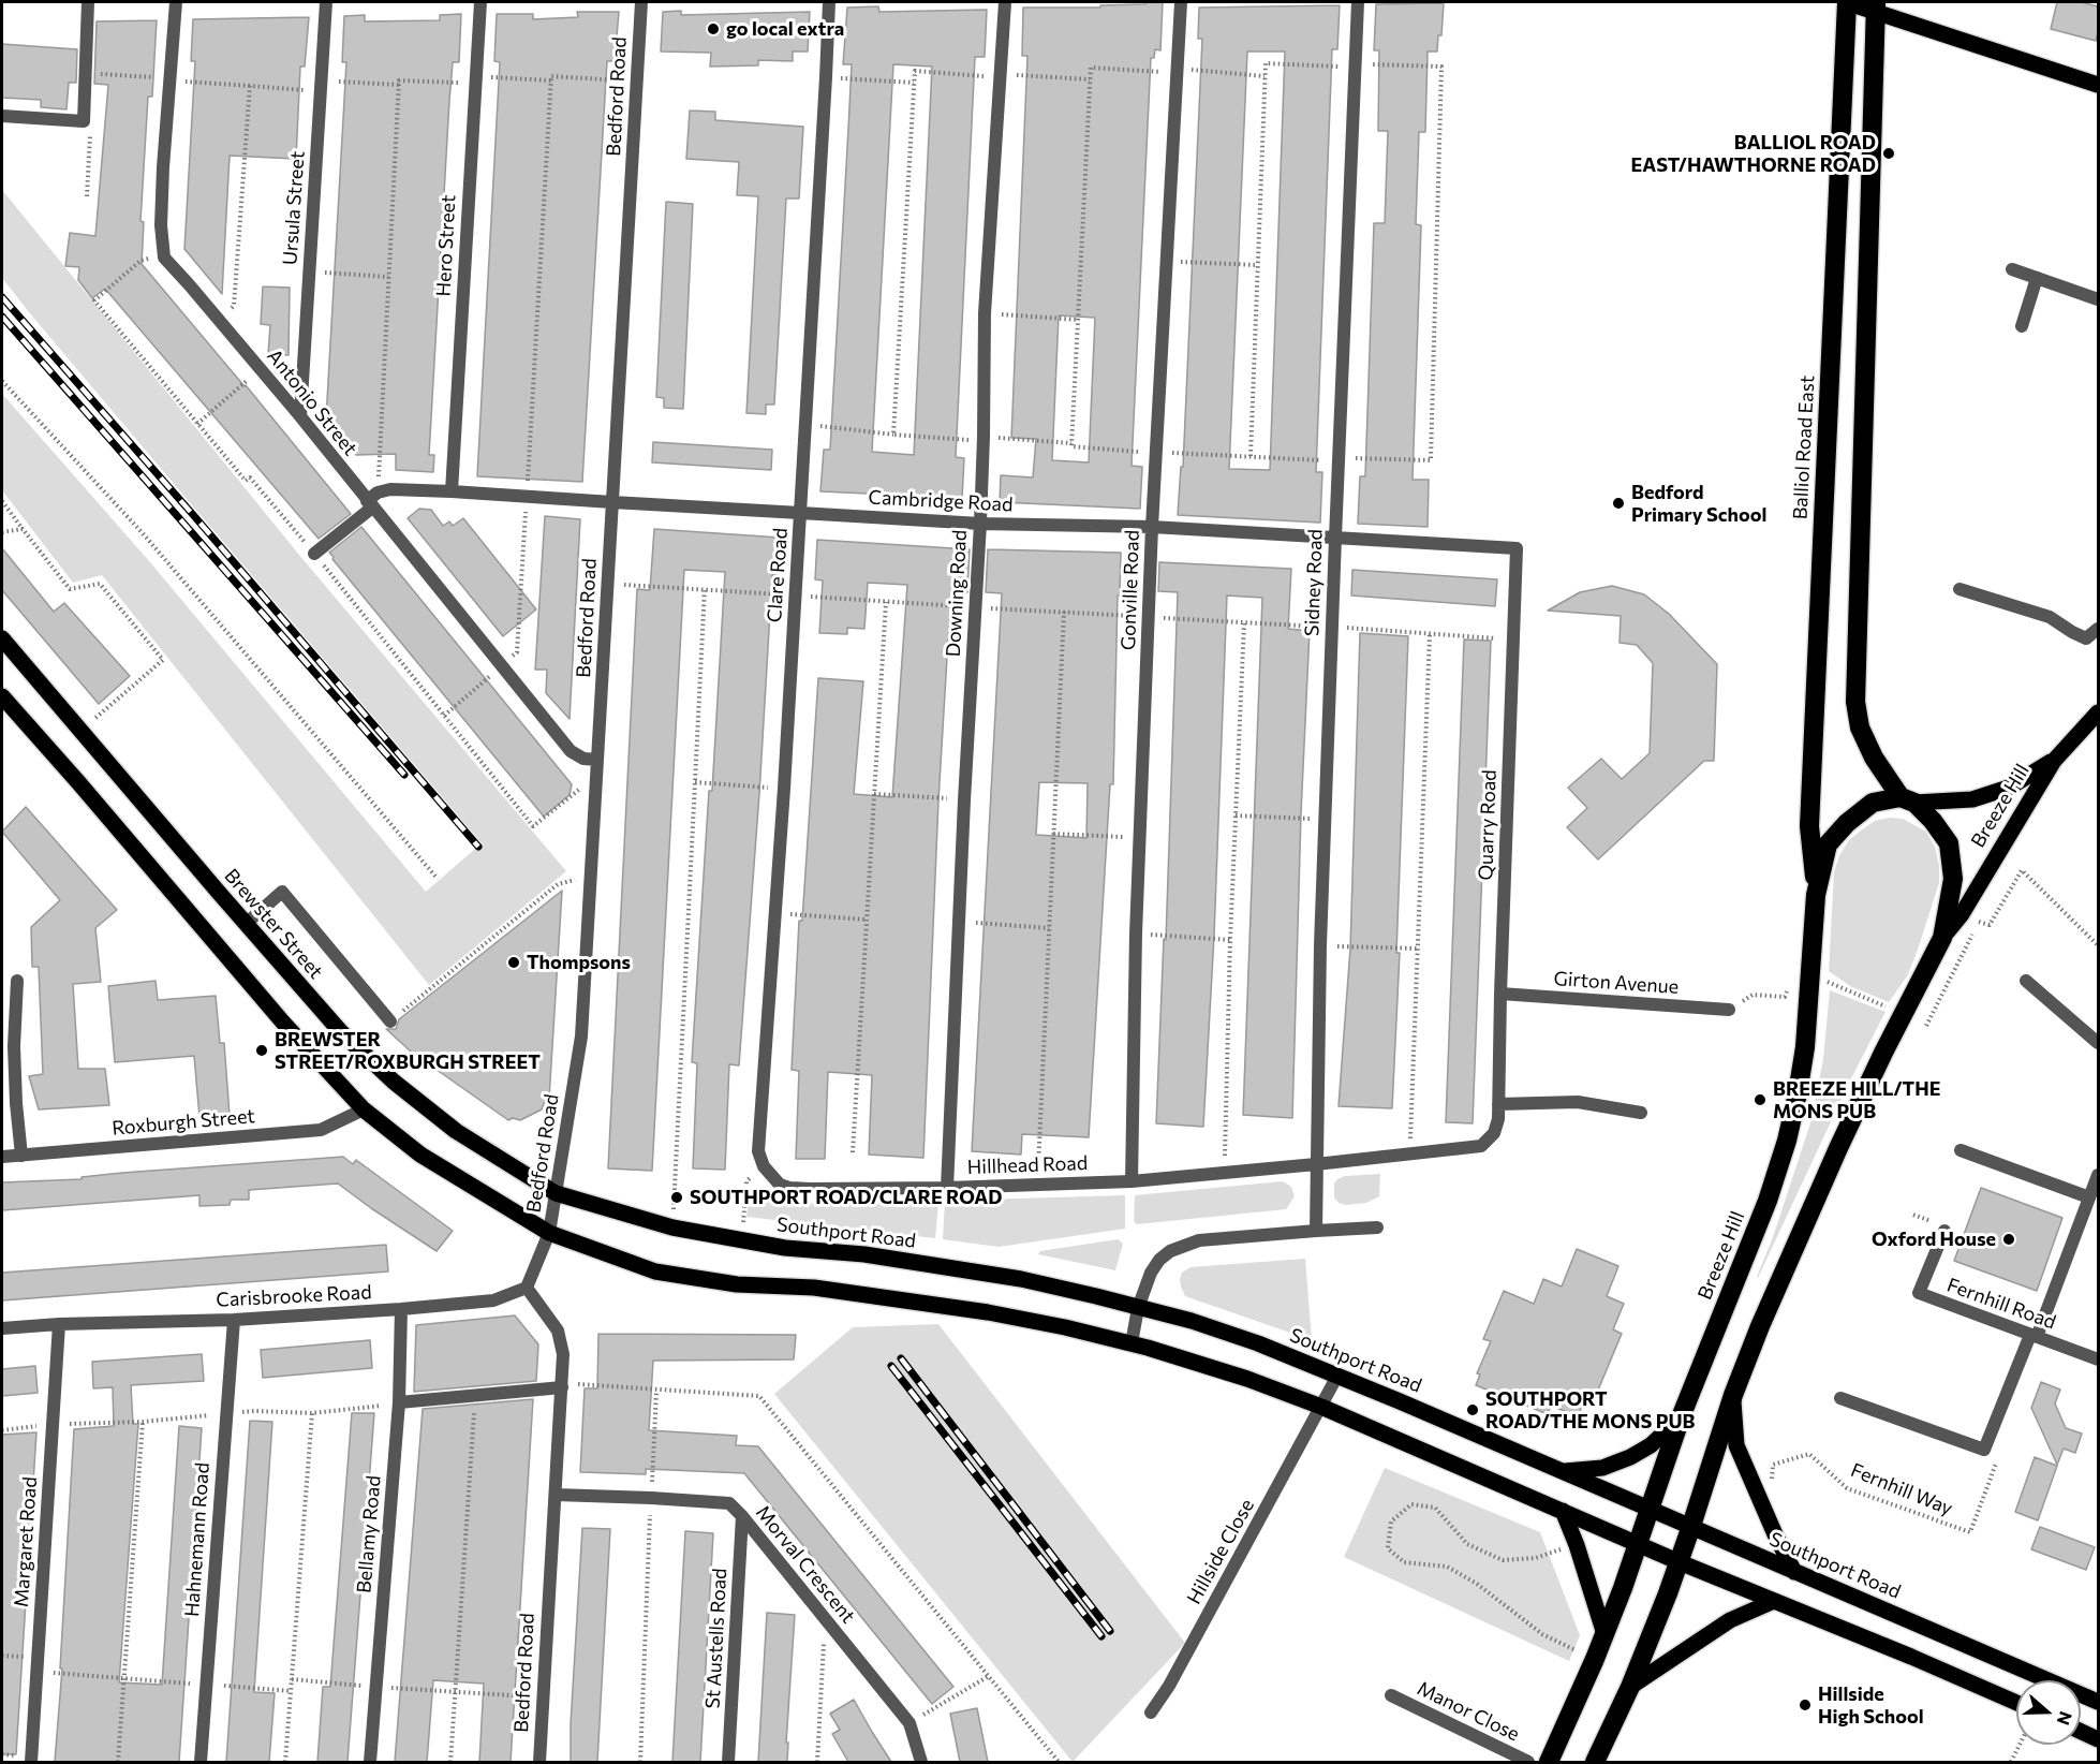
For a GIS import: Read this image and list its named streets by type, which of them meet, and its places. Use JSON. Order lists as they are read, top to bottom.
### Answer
{
  "streets": {
    "highway": ["Balliol Road East", "Breeze Hill"],
    "main road": ["Brewster Street", "Southport Road"],
    "street": [
      "Bedford Road",
      "Ursula Street",
      "Hero Street",
      "Antonio Street",
      "Cambridge Road",
      "Clare Road",
      "Sidney Road",
      "Gonville Road",
      "Downing Road",
      "Quarry Road",
      "Girton Avenue",
      "Roxburgh Street",
      "Hillhead Road",
      "Carisbrooke Road",
      "Fernhill Road",
      "Bellamy Road",
      "Hahnemann Road",
      "Margaret Road",
      "Hillside Close",
      "Morval Crescent",
      "St Austells Road",
      "Manor Close"
    ],
    "path": ["Fernhill Way"]
  },
  "crossings": [
    ["Bedford Road", "Antonio Street"],
    ["Bedford Road", "Cambridge Road"],
    ["Bedford Road", "Brewster Street"],
    ["Bedford Road", "Southport Road"],
    ["Bedford Road", "Carisbrooke Road"],
    ["Bedford Road", "Morval Crescent"],
    ["Ursula Street", "Antonio Street"],
    ["Hero Street", "Cambridge Road"],
    ["Antonio Street", "Cambridge Road"],
    ["Balliol Road East", "Breeze Hill"],
    ["Cambridge Road", "Clare Road"],
    ["Cambridge Road", "Sidney Road"],
    ["Cambridge Road", "Gonville Road"],
    ["Cambridge Road", "Downing Road"],
    ["Cambridge Road", "Quarry Road"],
    ["Clare Road", "Hillhead Road"],
    ["Sidney Road", "Hillhead Road"],
    ["Gonville Road", "Hillhead Road"],
    ["Downing Road", "Hillhead Road"],
    ["Breeze Hill", "Southport Road"],
    ["Quarry Road", "Girton Avenue"],
    ["Quarry Road", "Hillhead Road"],
    ["Brewster Street", "Southport Road"],
    ["Southport Road", "Hillside Close"],
    ["Carisbrooke Road", "Bellamy Road"],
    ["Carisbrooke Road", "Hahnemann Road"],
    ["Carisbrooke Road", "Margaret Road"],
    ["Morval Crescent", "St Austells Road"]
  ],
  "places": [
    "go local extra",
    "BALLIOL ROAD EAST/HAWTHORNE ROAD",
    "Bedford Primary School",
    "Thompsons",
    "BREWSTER STREET/ROXBURGH STREET",
    "BREEZE HILL/THE MONS PUB",
    "SOUTHPORT ROAD/CLARE ROAD",
    "Oxford House",
    "SOUTHPORT ROAD/THE MONS PUB",
    "Hillside High School"
  ],
  "north": "right"
}
